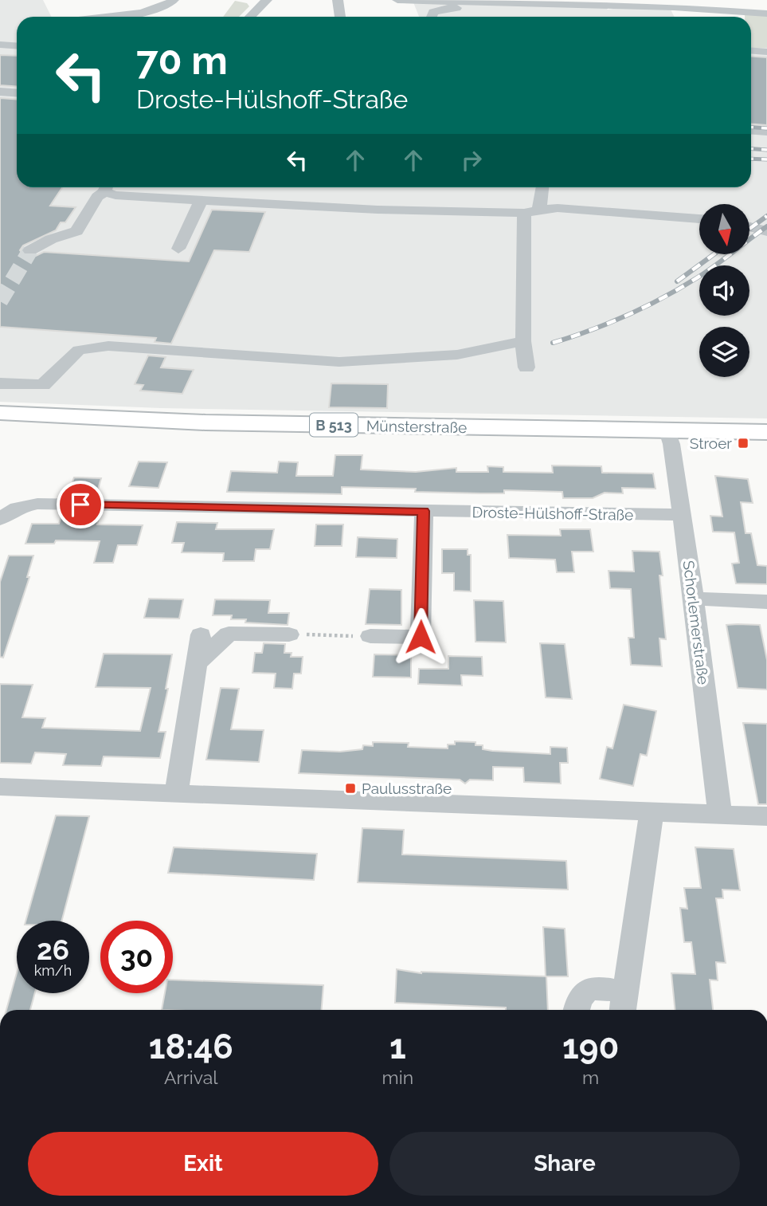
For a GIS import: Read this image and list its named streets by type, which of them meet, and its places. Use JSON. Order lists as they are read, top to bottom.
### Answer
{
  "streets": {
    "main road": ["B 513", "Münsterstraße"],
    "street": ["Droste-Hülshoff-Straße", "Schorlemerstraße"]
  },
  "crossings": [
    ["Münsterstraße", "Schorlemerstraße"],
    ["Droste-Hülshoff-Straße", "Schorlemerstraße"]
  ],
  "places": {
    "transit": ["Stroer", "Paulusstraße"]
  },
  "north": "bottom",
  "page": {
    "turn": ["70 m", "Droste-Hülshoff-Straße"],
    "speed": "26 km/h",
    "limit": "30",
    "eta": [
      "18:46",
      "Arrival",
      "1",
      "min",
      "190",
      "m"
    ],
    "buttons": ["Exit", "Share"]
  }
}
